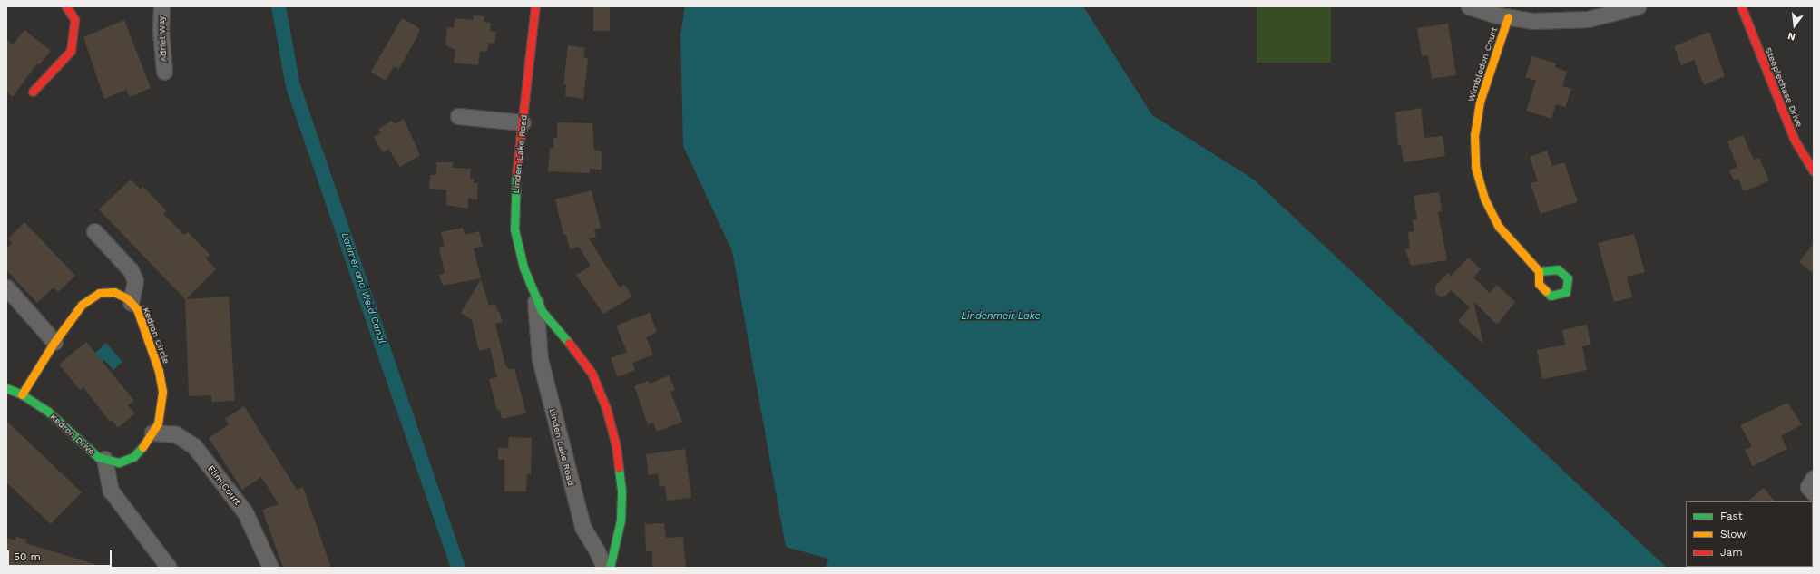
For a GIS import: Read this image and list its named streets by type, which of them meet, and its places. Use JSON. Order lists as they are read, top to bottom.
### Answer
{
  "streets": {
    "street": [
      "Adriel Way",
      "Wimbledon Court",
      "Steeplechase Drive",
      "Linden Lake Road",
      "Kedron Circle",
      "Kedron Drive",
      "Elim Court"
    ]
  },
  "crossings": [
    ["Kedron Circle", "Kedron Drive"],
    ["Kedron Circle", "Elim Court"]
  ],
  "water": ["Larimer and Weld Canal", "Lindenmeir Lake"],
  "legend": ["Fast", "Slow", "Jam"],
  "scale_bar": "50 m",
  "north": "bottom"
}
